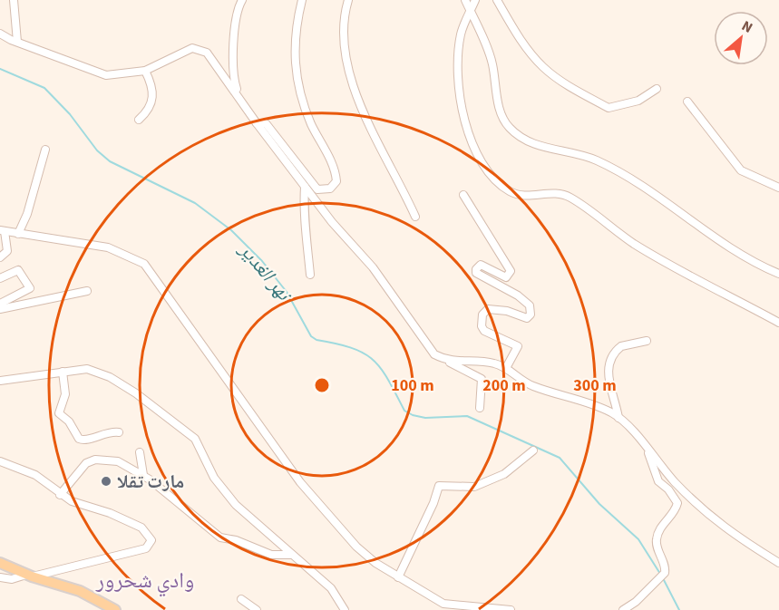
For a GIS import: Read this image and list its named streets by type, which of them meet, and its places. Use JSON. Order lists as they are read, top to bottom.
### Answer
{
  "districts": ["وادي شحرور"],
  "water": ["نهر الغدير"],
  "places": ["مارت تقلا"],
  "north": "top right",
  "rings": ["100 m", "200 m", "300 m"]
}
